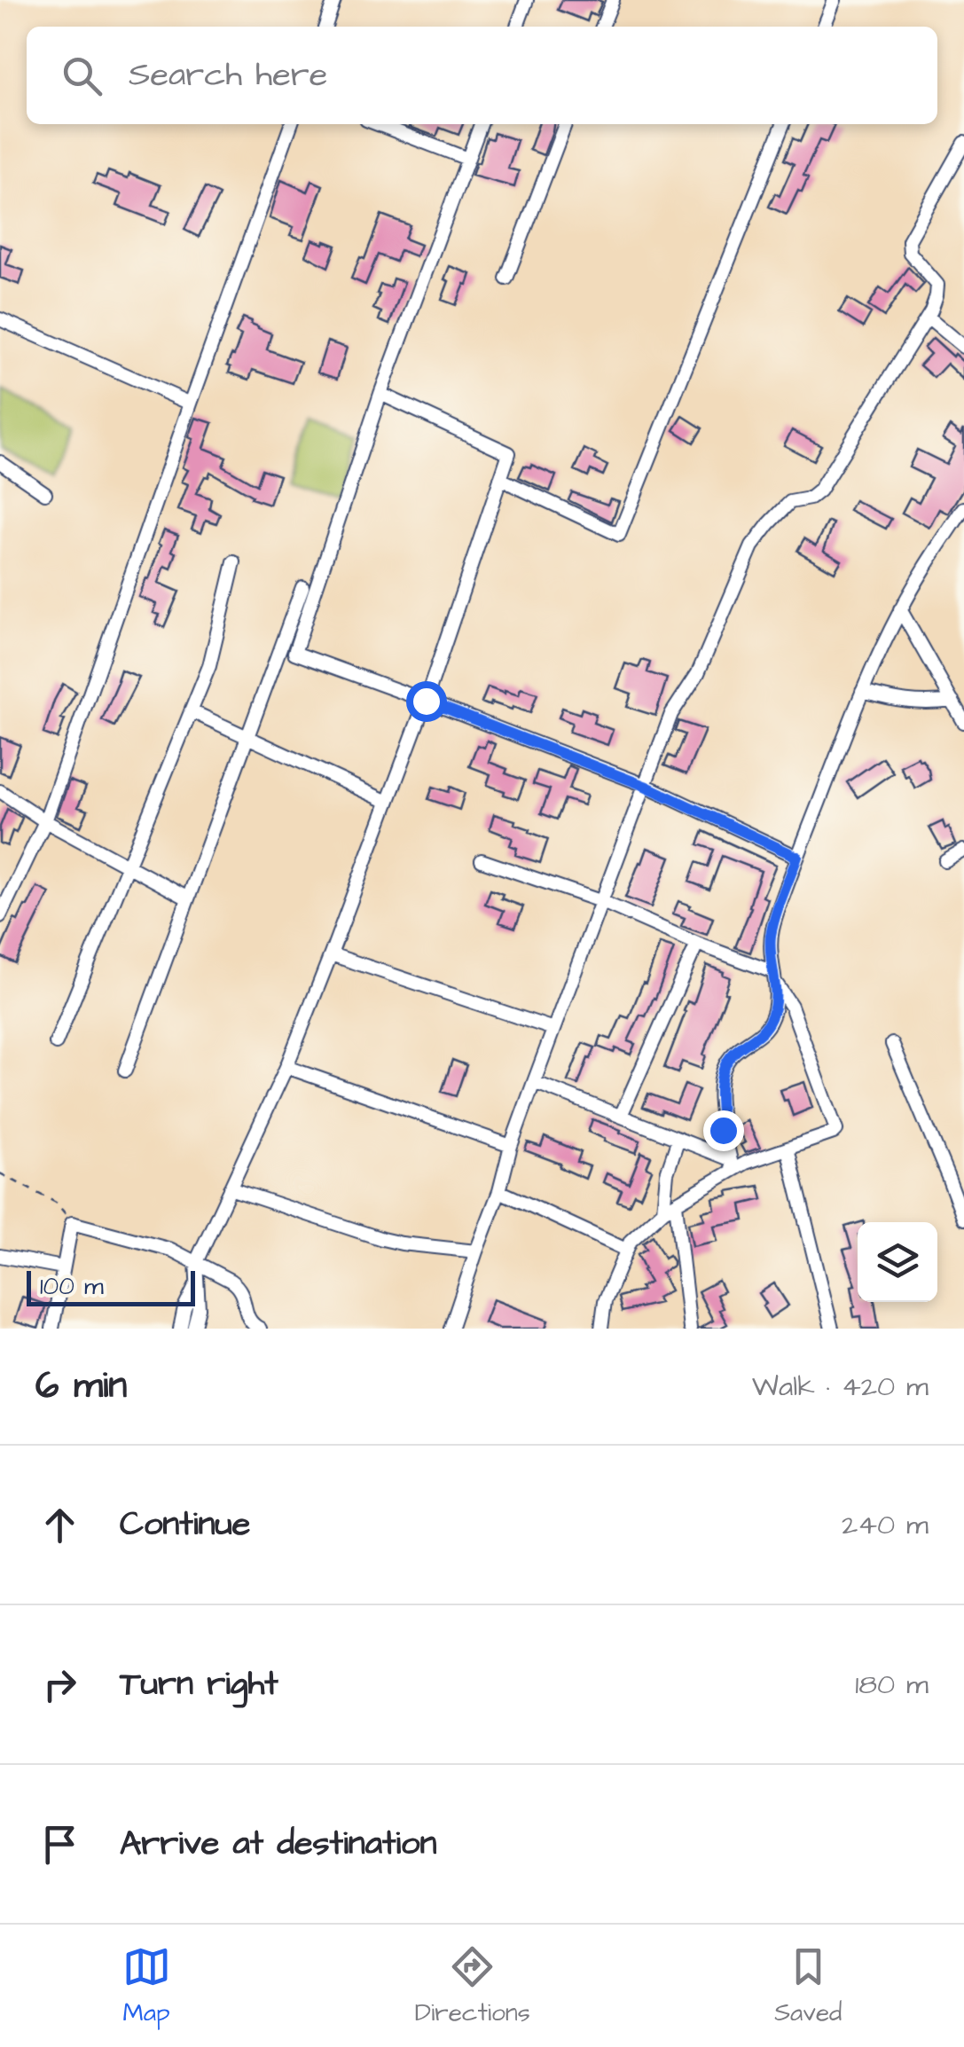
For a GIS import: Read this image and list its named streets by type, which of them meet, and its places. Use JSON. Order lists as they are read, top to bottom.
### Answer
{
  "scale_bar": "100 m",
  "page": {
    "search": "Search here",
    "scale": "100 m",
    "heading": ["6 min", "Walk · 420 m"],
    "list": [
      ["Continue", "240 m"],
      ["Turn right", "180 m"],
      "Arrive at destination"
    ],
    "nav": ["Map", "Directions", "Saved"]
  }
}
